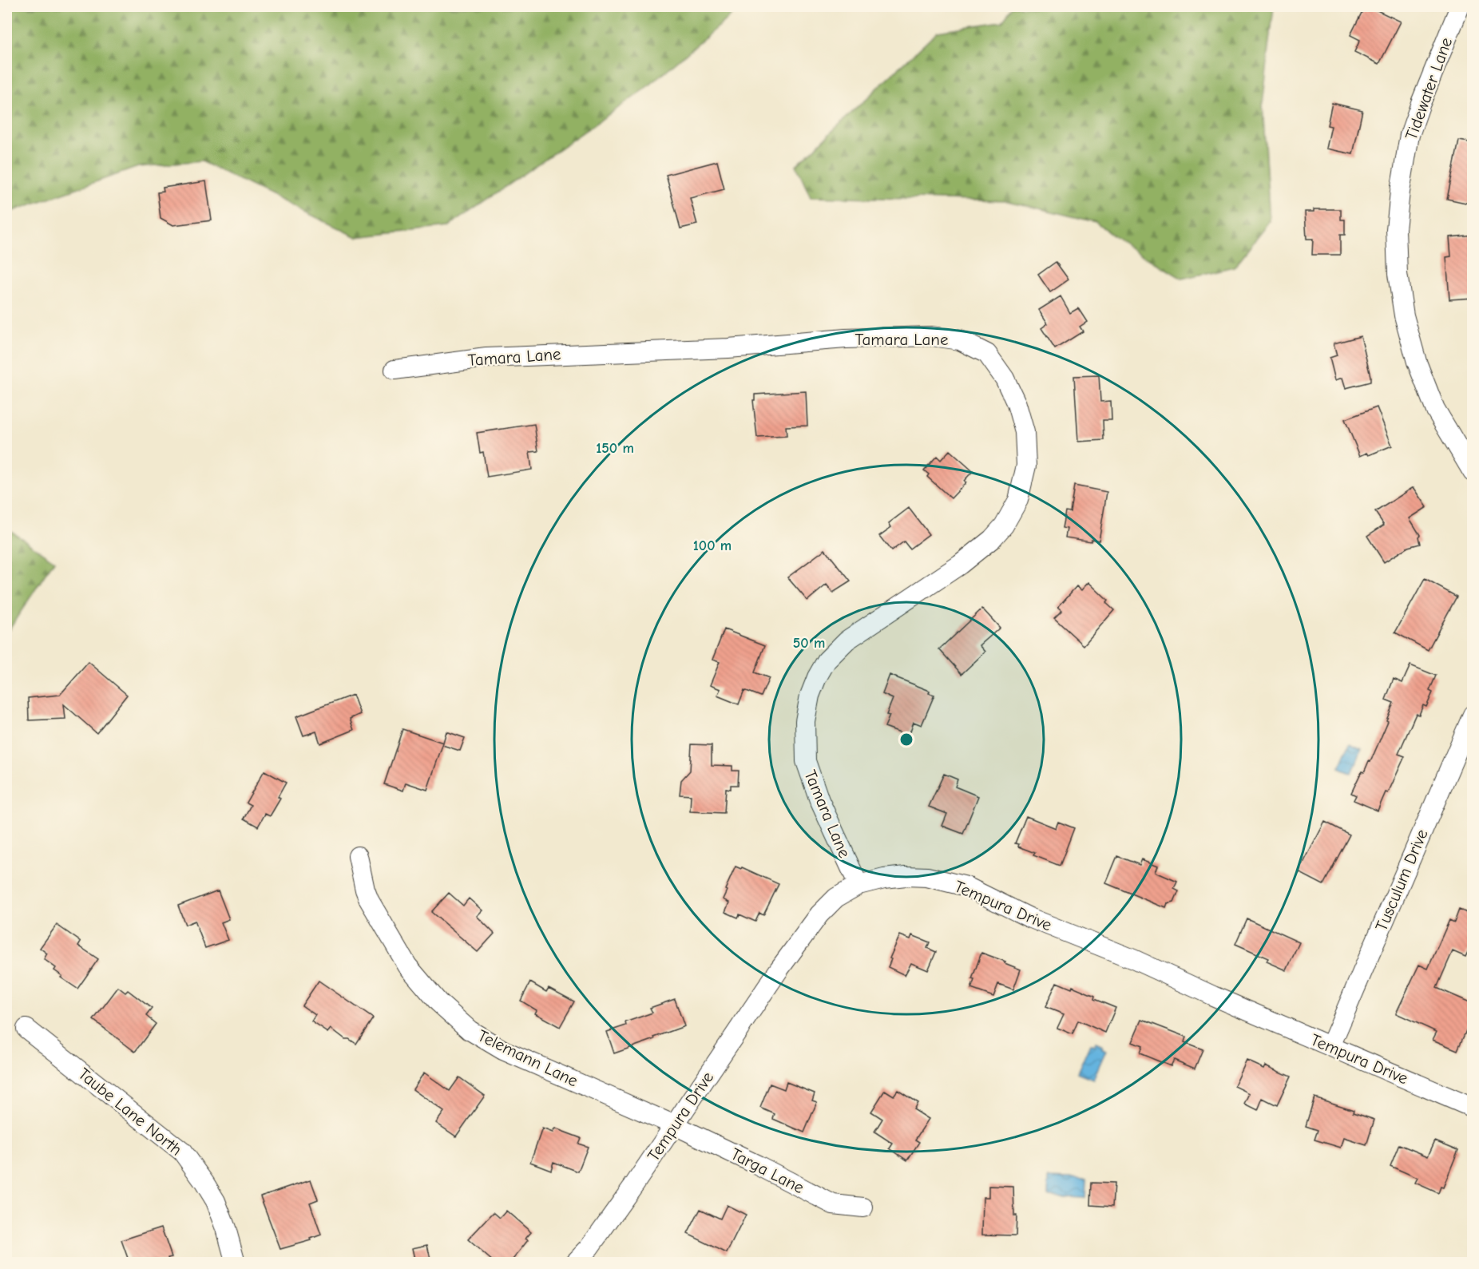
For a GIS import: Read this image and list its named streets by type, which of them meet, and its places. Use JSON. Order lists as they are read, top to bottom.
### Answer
{
  "streets": {
    "street": [
      "Tidewater Lane",
      "Tamara Lane",
      "Tusculum Drive",
      "Tempura Drive",
      "Telemann Lane",
      "Taube Lane North",
      "Targa Lane"
    ]
  },
  "crossings": [
    ["Tamara Lane", "Tempura Drive"],
    ["Tusculum Drive", "Tempura Drive"],
    ["Tempura Drive", "Telemann Lane"],
    ["Tempura Drive", "Targa Lane"],
    ["Telemann Lane", "Targa Lane"]
  ],
  "rings": ["150 m", "100 m", "50 m"]
}
